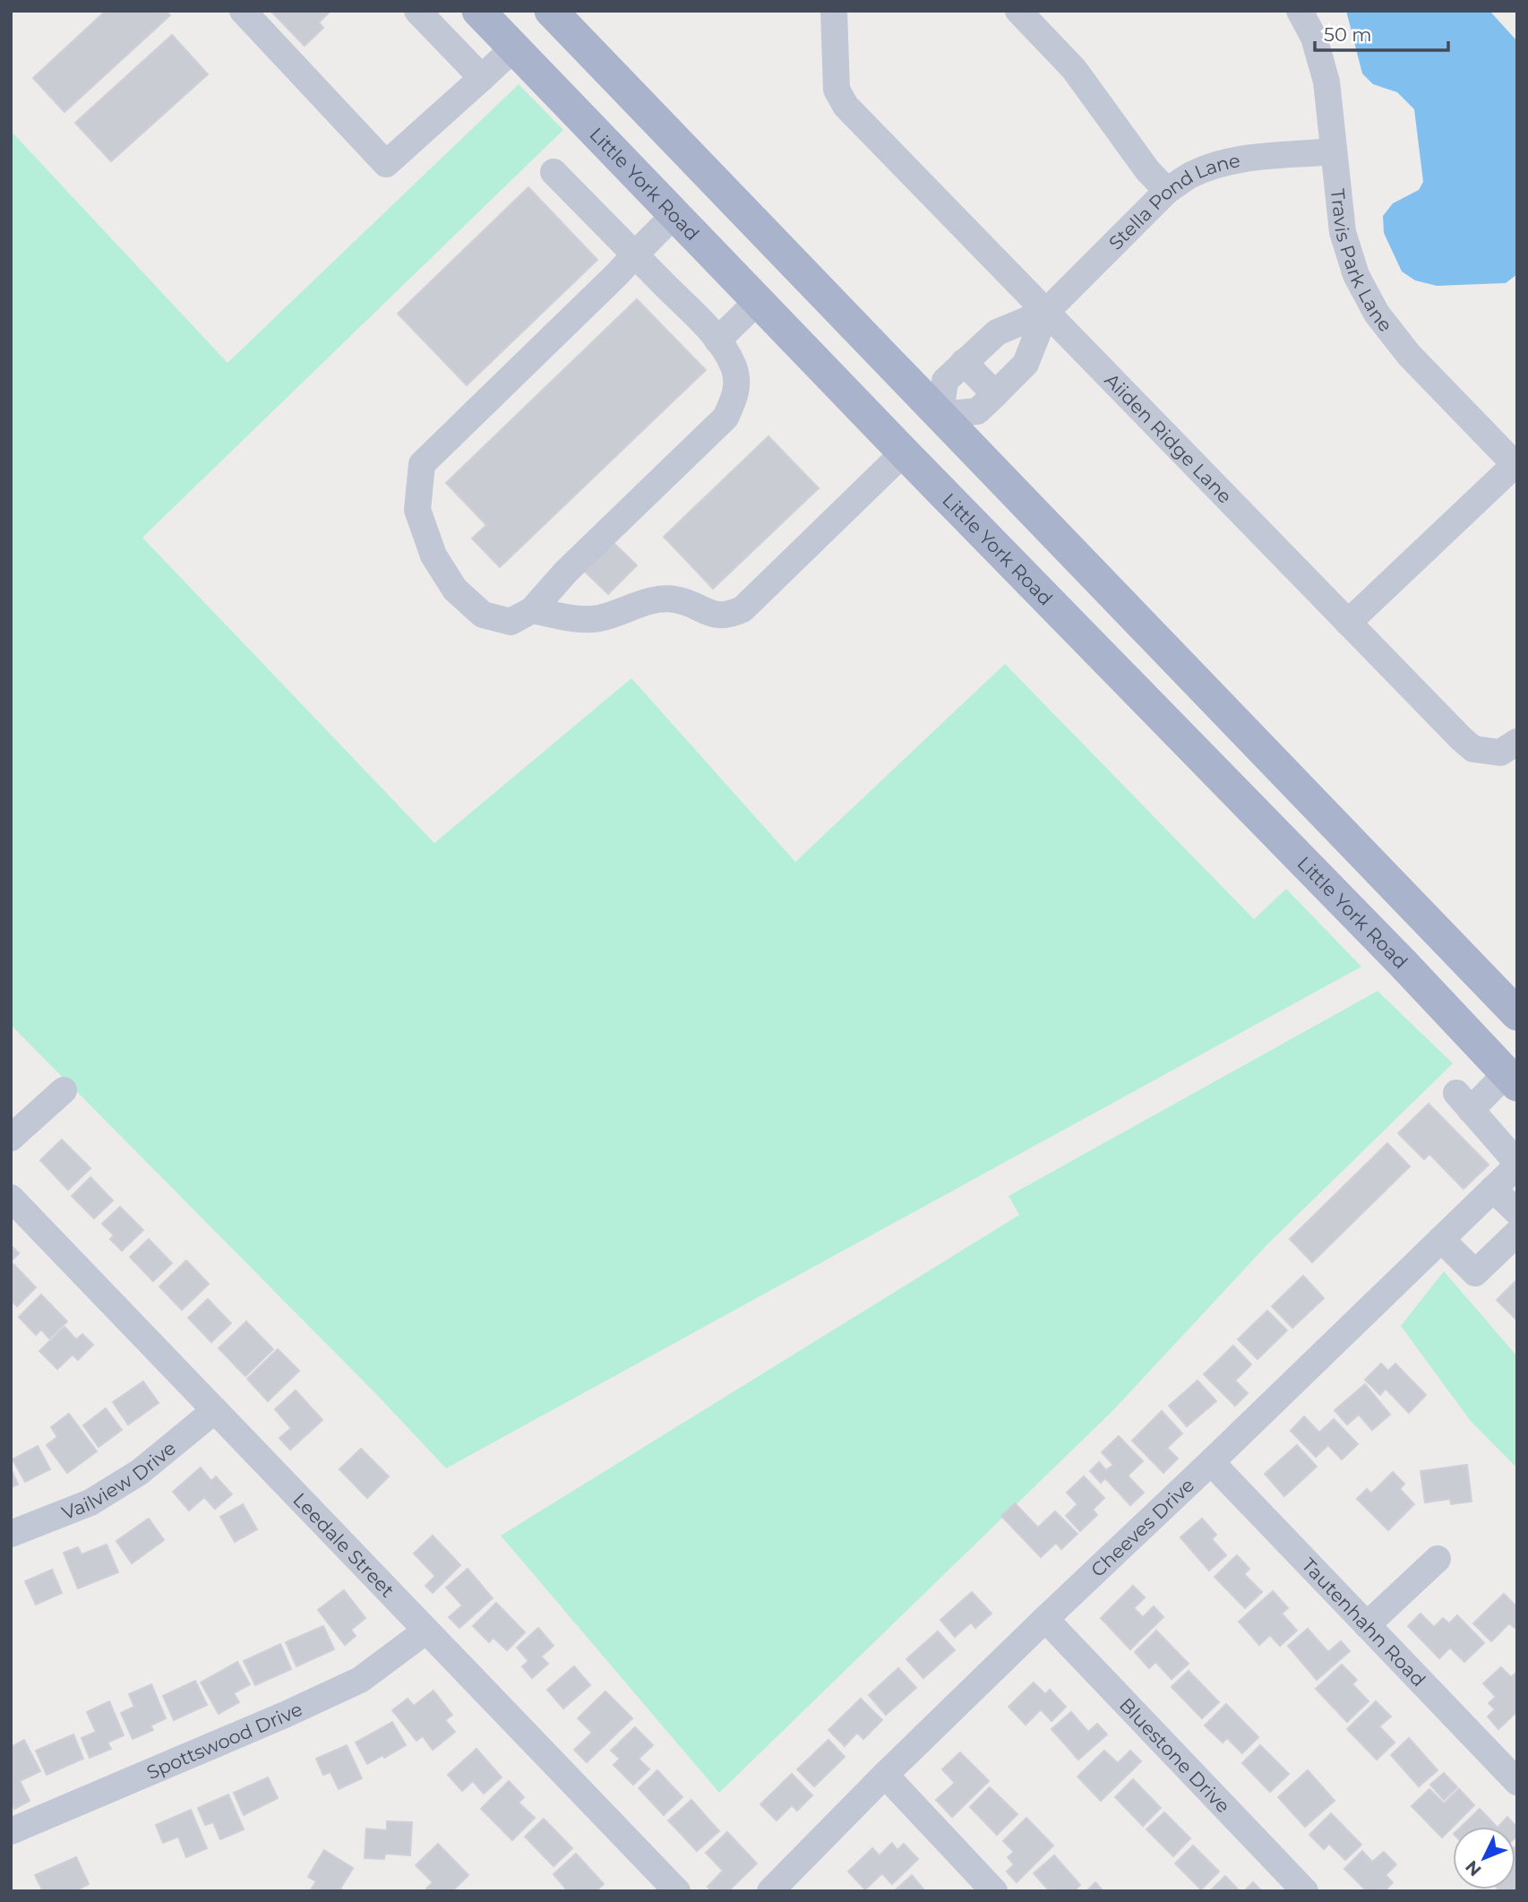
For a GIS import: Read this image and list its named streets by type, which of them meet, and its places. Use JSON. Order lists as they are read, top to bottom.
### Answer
{
  "streets": {
    "main road": ["Little York Road"],
    "street": [
      "Stella Pond Lane",
      "Travis Park Lane",
      "Aiiden Ridge Lane",
      "Vailview Drive",
      "Cheeves Drive",
      "Leedale Street",
      "Tautenhahn Road",
      "Spottswood Drive",
      "Bluestone Drive"
    ]
  },
  "crossings": [
    ["Stella Pond Lane", "Travis Park Lane"],
    ["Stella Pond Lane", "Aiiden Ridge Lane"],
    ["Vailview Drive", "Leedale Street"],
    ["Cheeves Drive", "Tautenhahn Road"],
    ["Cheeves Drive", "Bluestone Drive"],
    ["Leedale Street", "Spottswood Drive"]
  ],
  "scale_bar": "50 m",
  "north": "bottom left"
}
